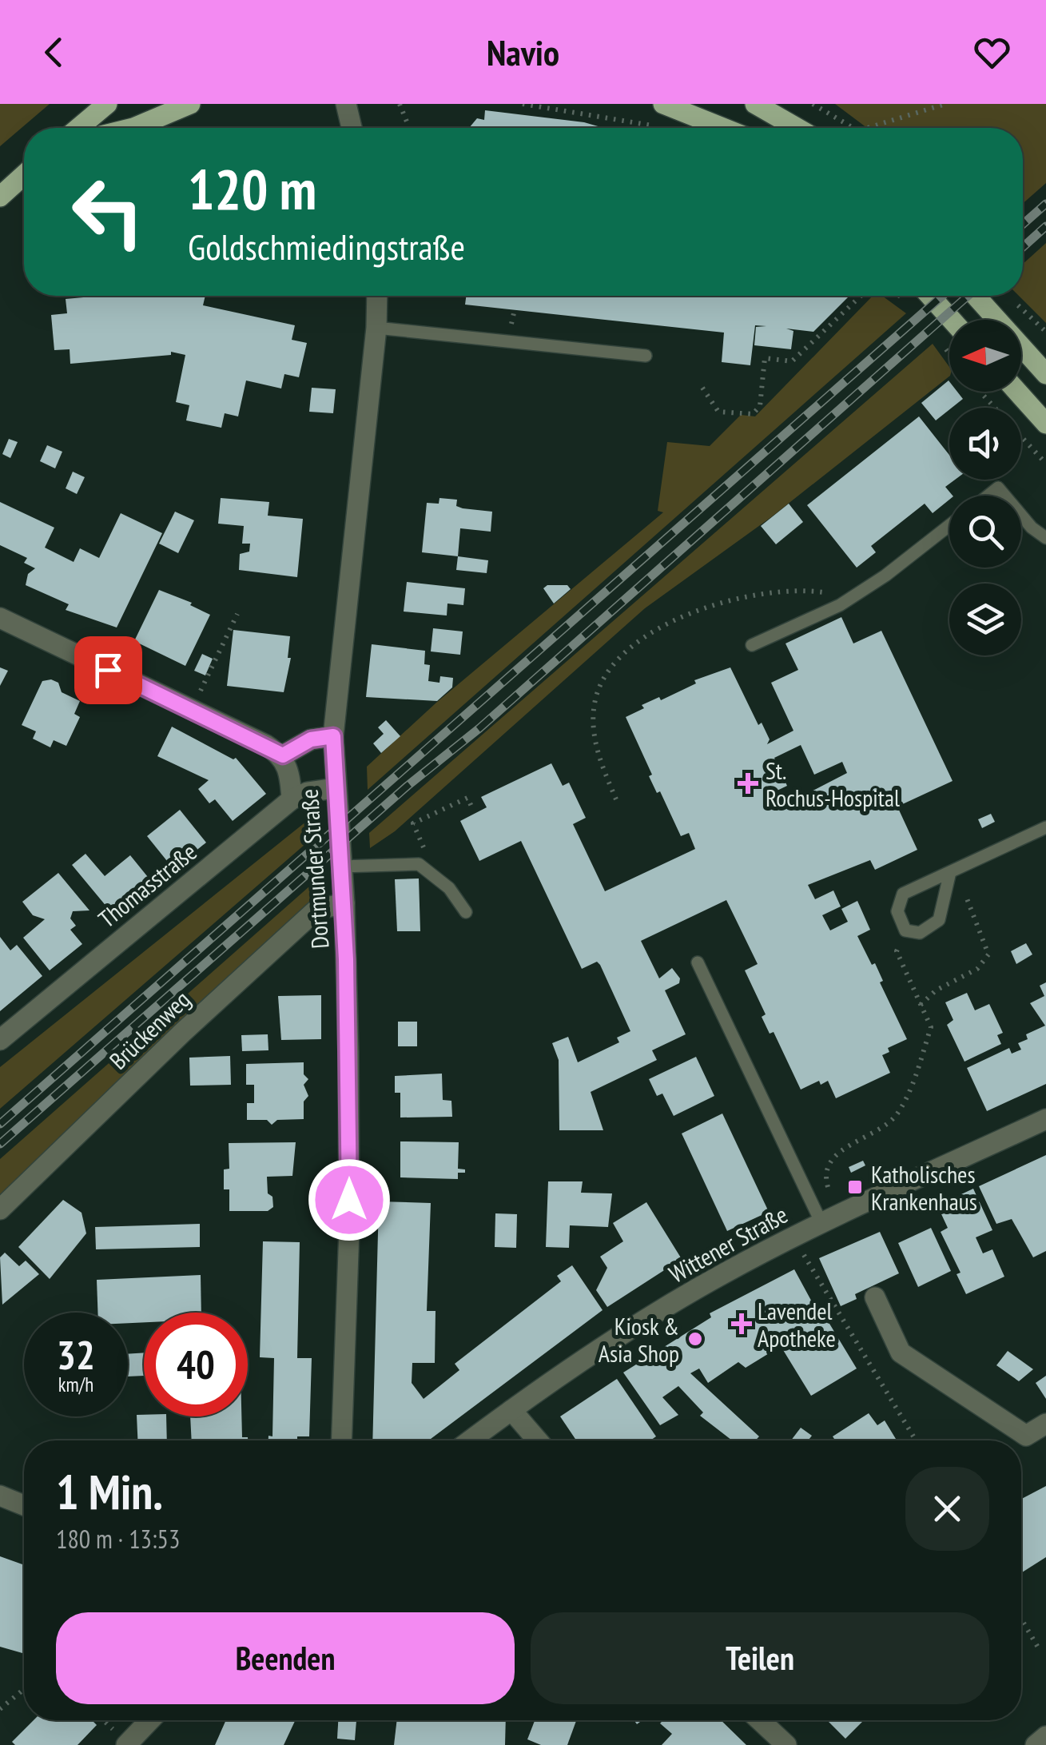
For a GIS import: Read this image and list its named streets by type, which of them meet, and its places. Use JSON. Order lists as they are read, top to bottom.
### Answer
{
  "streets": {
    "street": [
      "Dortmunder Straße",
      "Thomasstraße",
      "Brückenweg",
      "Wittener Straße"
    ]
  },
  "crossings": [
    ["Dortmunder Straße", "Thomasstraße"],
    ["Dortmunder Straße", "Brückenweg"]
  ],
  "places": {
    "health": ["St. Rochus-Hospital", "Lavendel Apotheke"],
    "transit": ["Katholisches Krankenhaus"],
    "other": ["Kiosk & Asia Shop"]
  },
  "north": "left",
  "page": {
    "header": "Navio",
    "turn": ["120 m", "Goldschmiedingstraße"],
    "speed": "32 km/h",
    "limit": "40",
    "heading": ["1 Min.", "180 m · 13:53"],
    "buttons": ["Beenden", "Teilen"]
  }
}
